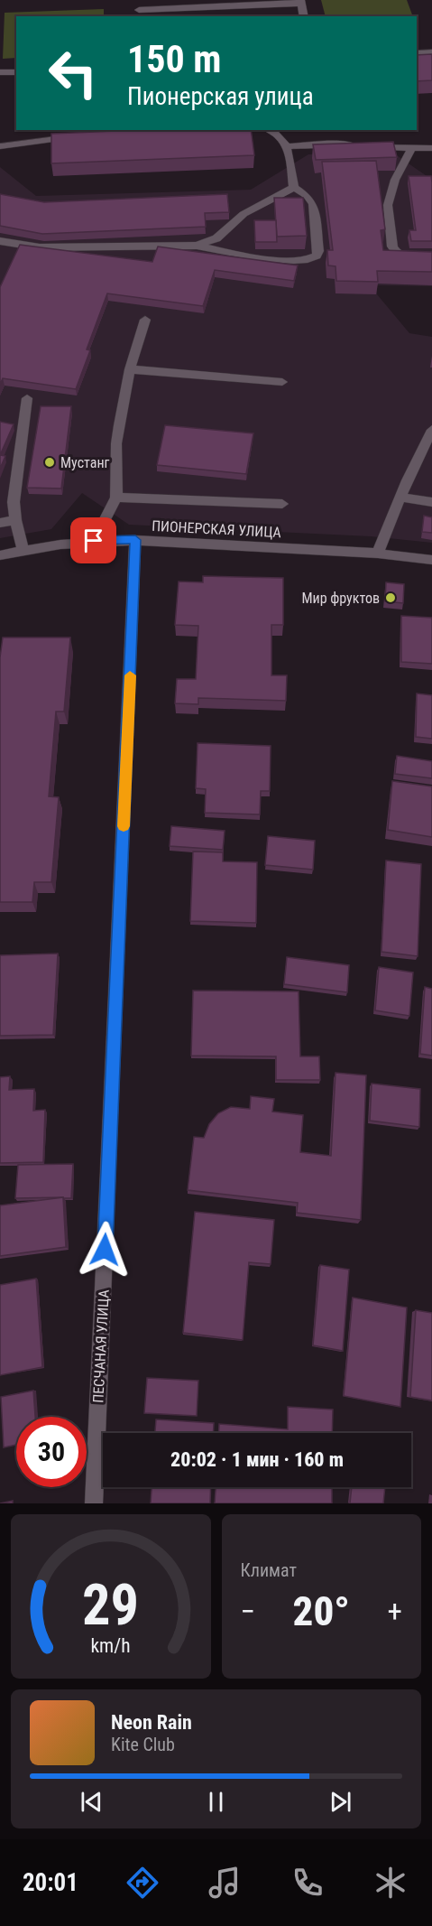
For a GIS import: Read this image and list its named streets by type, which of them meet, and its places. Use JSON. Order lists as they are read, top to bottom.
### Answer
{
  "streets": {
    "street": ["ПИОНЕРСКАЯ УЛИЦА", "ПЕСЧАНАЯ УЛИЦА"]
  },
  "crossings": [
    ["ПИОНЕРСКАЯ УЛИЦА", "ПЕСЧАНАЯ УЛИЦА"]
  ],
  "places": ["Мустанг", "Мир фруктов"],
  "page": {
    "turn": ["150 m", "Пионерская улица"],
    "limit": "30",
    "trip": "20:02 · 1 мин · 160 m",
    "tile": "Климат",
    "heat": ["−", "20°", "+"],
    "song": ["Neon Rain", "Kite Club"],
    "tabs": "20:01",
    "gauge": ["29", "km/h"]
  }
}
